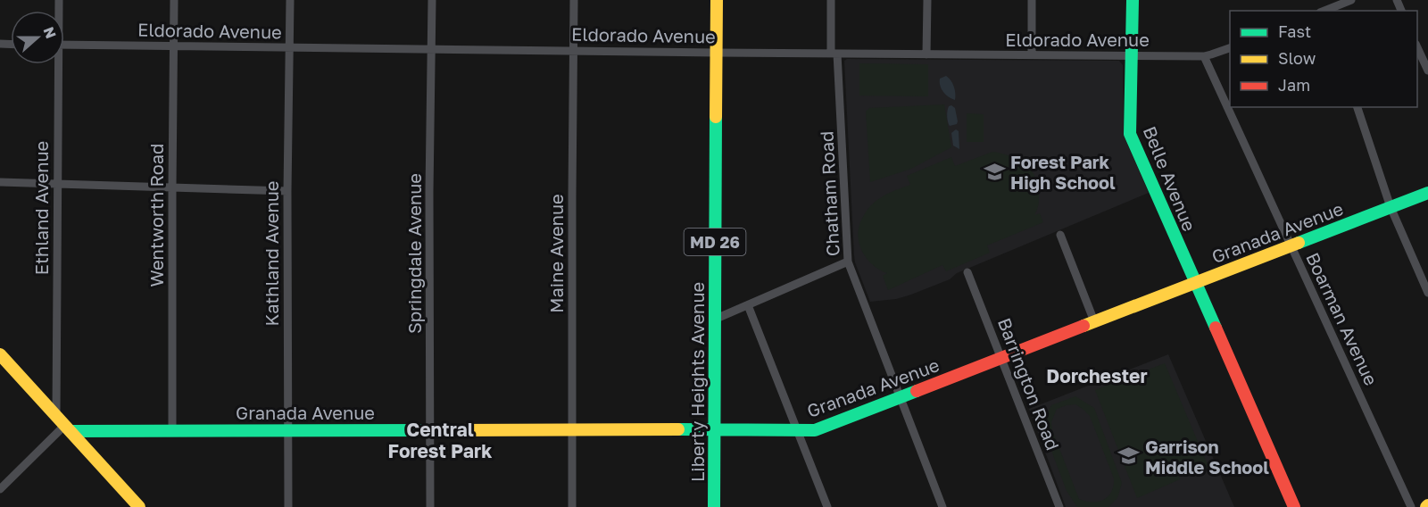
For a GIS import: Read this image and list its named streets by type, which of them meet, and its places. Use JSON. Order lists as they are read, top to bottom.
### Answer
{
  "streets": {
    "street": [
      "Eldorado Avenue",
      "Belle Avenue",
      "Chatham Road",
      "Ethland Avenue",
      "Wentworth Road",
      "Granada Avenue",
      "MD 26",
      "Kathland Avenue",
      "Springdale Avenue",
      "Maine Avenue",
      "Boarman Avenue",
      "Liberty Heights Avenue",
      "Barrington Road"
    ]
  },
  "crossings": [
    ["Eldorado Avenue", "Belle Avenue"],
    ["Eldorado Avenue", "Chatham Road"],
    ["Eldorado Avenue", "Wentworth Road"],
    ["Eldorado Avenue", "Kathland Avenue"],
    ["Eldorado Avenue", "Springdale Avenue"],
    ["Eldorado Avenue", "Maine Avenue"],
    ["Eldorado Avenue", "Boarman Avenue"],
    ["Eldorado Avenue", "Liberty Heights Avenue"],
    ["Belle Avenue", "Granada Avenue"],
    ["Chatham Road", "Granada Avenue"],
    ["Ethland Avenue", "Granada Avenue"],
    ["Wentworth Road", "Granada Avenue"],
    ["Granada Avenue", "Kathland Avenue"],
    ["Granada Avenue", "Springdale Avenue"],
    ["Granada Avenue", "Maine Avenue"],
    ["Granada Avenue", "Boarman Avenue"],
    ["Granada Avenue", "Liberty Heights Avenue"],
    ["Granada Avenue", "Barrington Road"]
  ],
  "districts": ["Dorchester", "Central Forest Park"],
  "places": {
    "school or university": ["Forest Park High School", "Garrison Middle School"]
  },
  "legend": ["Fast", "Slow", "Jam"],
  "north": "right"
}
